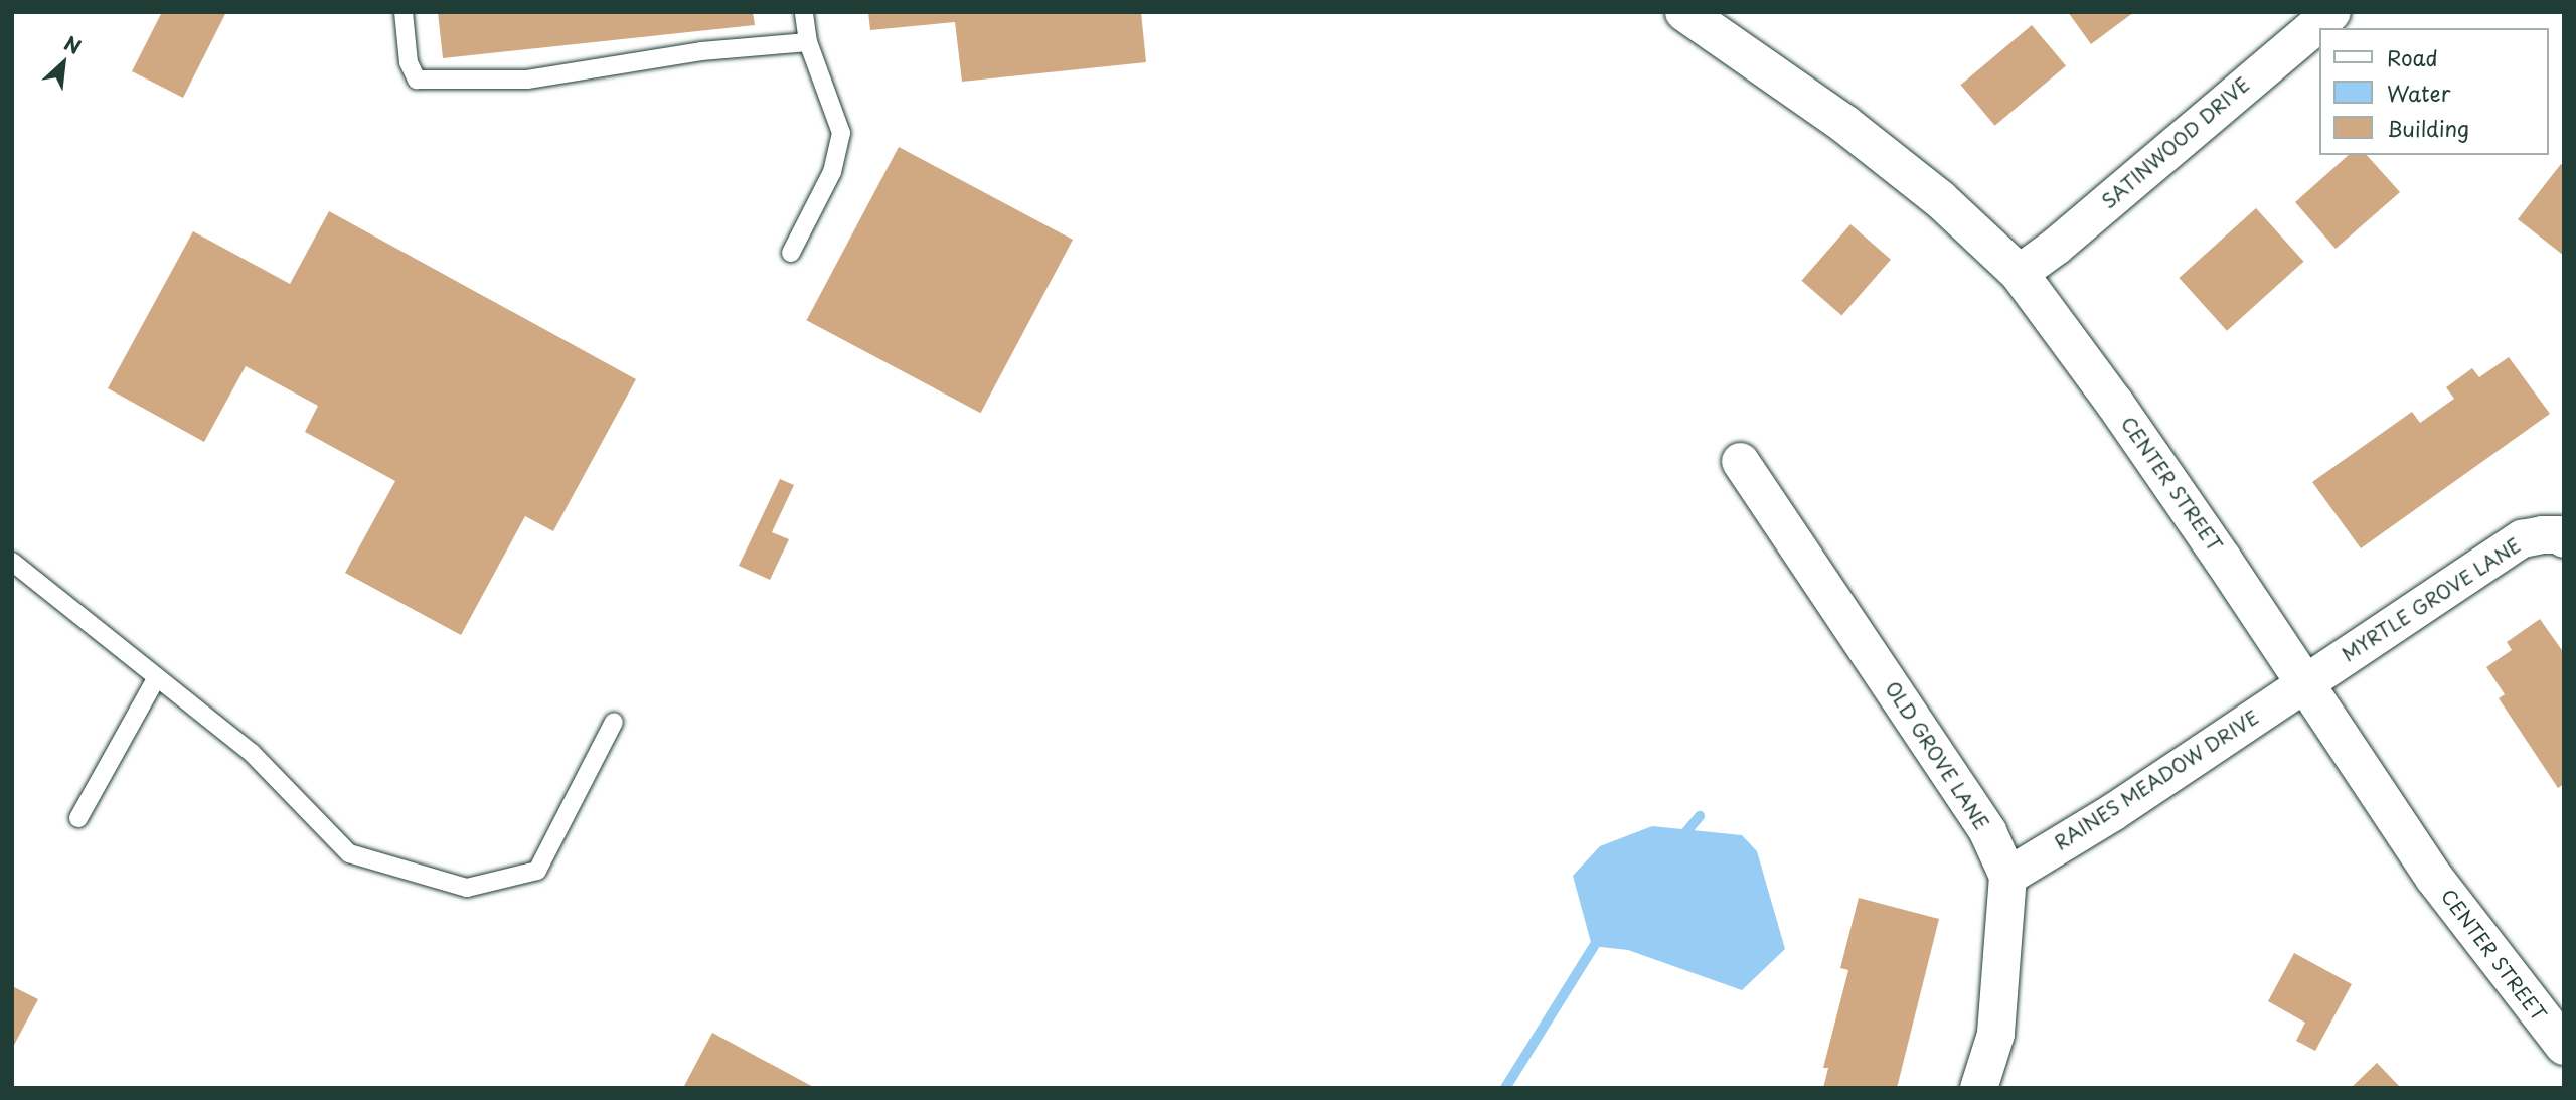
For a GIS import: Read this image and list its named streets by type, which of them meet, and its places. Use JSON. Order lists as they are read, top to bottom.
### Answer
{
  "streets": {
    "main road": ["CENTER STREET"],
    "street": [
      "SATINWOOD DRIVE",
      "MYRTLE GROVE LANE",
      "OLD GROVE LANE",
      "RAINES MEADOW DRIVE"
    ]
  },
  "crossings": [
    ["SATINWOOD DRIVE", "CENTER STREET"],
    ["CENTER STREET", "MYRTLE GROVE LANE"],
    ["CENTER STREET", "RAINES MEADOW DRIVE"],
    ["MYRTLE GROVE LANE", "RAINES MEADOW DRIVE"],
    ["OLD GROVE LANE", "RAINES MEADOW DRIVE"]
  ],
  "legend": ["Road", "Water", "Building"],
  "north": "top right"
}
